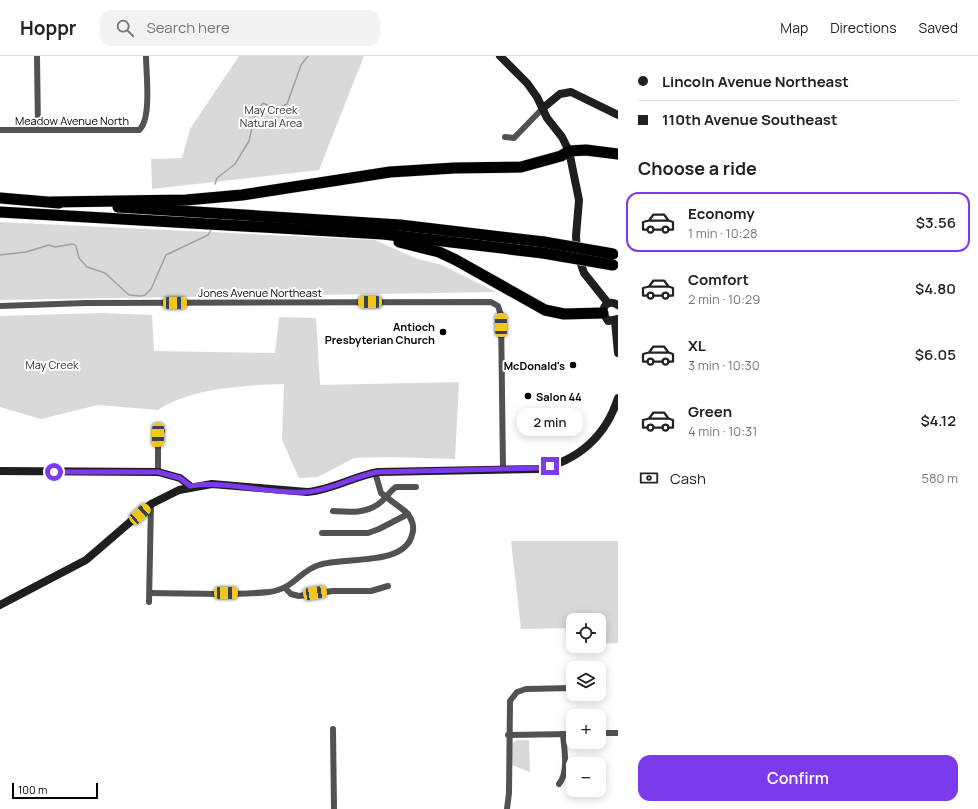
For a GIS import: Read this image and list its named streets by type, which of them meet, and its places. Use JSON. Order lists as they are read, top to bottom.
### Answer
{
  "streets": {
    "street": ["Meadow Avenue North", "Jones Avenue Northeast"]
  },
  "parks": ["May Creek Natural Area", "May Creek"],
  "places": ["Antioch Presbyterian Church", "McDonald's", "Salon 44"],
  "scale_bar": "100 m",
  "page": {
    "header": "Hoppr",
    "search": "Search here",
    "nav": ["Map", "Directions", "Saved"],
    "banner": ["Lincoln Avenue Northeast", "110th Avenue Southeast"],
    "heading": "Choose a ride",
    "list": [
      {
        "name": "Economy",
        "note": "1 min · 10:28",
        "value": "$3.56"
      },
      {
        "name": "Comfort",
        "note": "2 min · 10:29",
        "value": "$4.80"
      },
      {
        "name": "XL",
        "note": "3 min · 10:30",
        "value": "$6.05"
      },
      {
        "name": "Green",
        "note": "4 min · 10:31",
        "value": "$4.12"
      }
    ],
    "bubble": "2 min",
    "pay": ["Cash", "580 m"],
    "map_buttons": ["+", "−"],
    "buttons": "Confirm",
    "scale": "100 m"
  }
}
